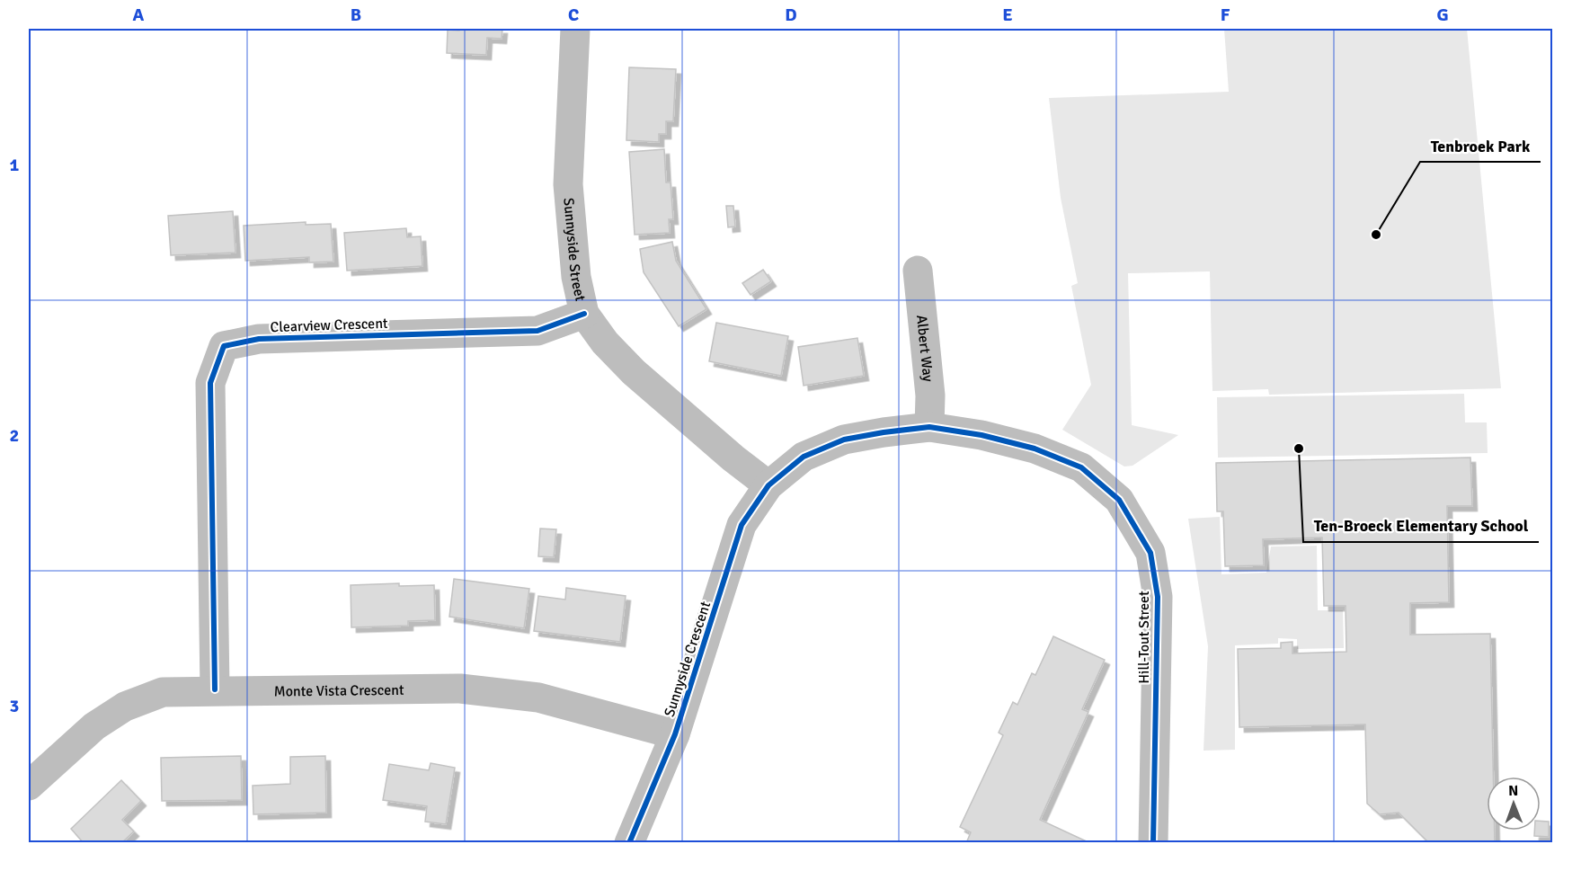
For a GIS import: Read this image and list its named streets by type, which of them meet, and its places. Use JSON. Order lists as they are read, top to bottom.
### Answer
{
  "streets": {
    "street": [
      "Sunnyside Street",
      "Clearview Crescent",
      "Albert Way",
      "Hill-Tout Street",
      "Sunnyside Crescent",
      "Monte Vista Crescent"
    ]
  },
  "crossings": [
    ["Sunnyside Street", "Clearview Crescent"],
    ["Sunnyside Street", "Hill-Tout Street"],
    ["Sunnyside Street", "Sunnyside Crescent"],
    ["Clearview Crescent", "Monte Vista Crescent"],
    ["Albert Way", "Hill-Tout Street"],
    ["Hill-Tout Street", "Sunnyside Crescent"],
    ["Sunnyside Crescent", "Monte Vista Crescent"]
  ],
  "places": ["Tenbroek Park", "Ten-Broeck Elementary School"],
  "north": "top",
  "grid": {
    "columns": [
      "A",
      "B",
      "C",
      "D",
      "E",
      "F",
      "G"
    ],
    "rows": ["1", "2", "3"]
  }
}
